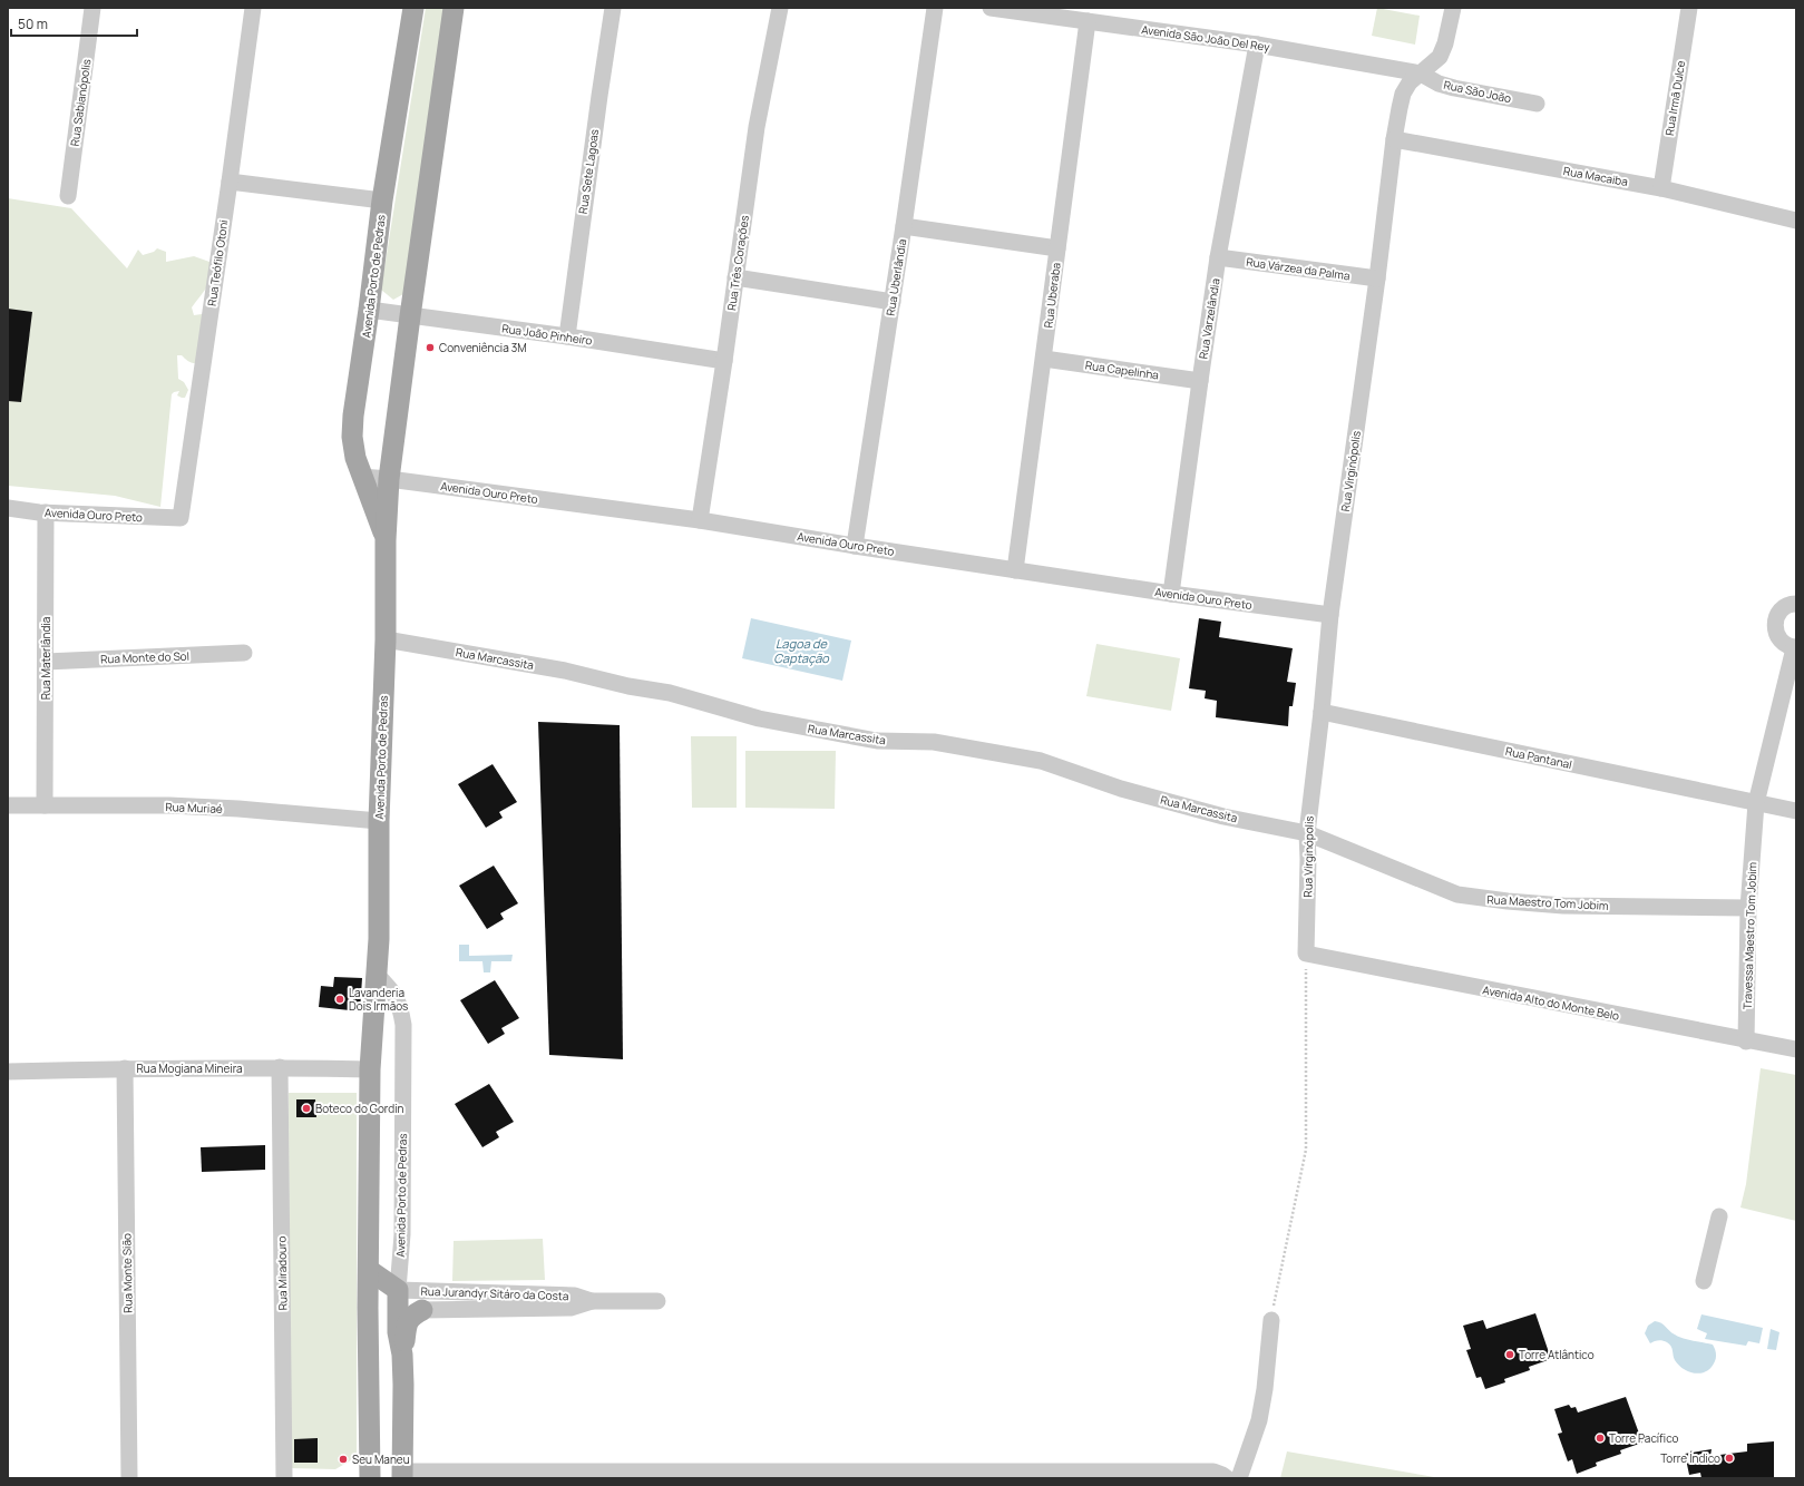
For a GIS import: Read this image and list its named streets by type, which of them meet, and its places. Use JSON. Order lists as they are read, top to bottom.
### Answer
{
  "streets": {
    "main road": ["Avenida Porto de Pedras"],
    "street": [
      "Avenida São João Del Rey",
      "Rua São João",
      "Rua Irmã Dulce",
      "Rua Sabianópolis",
      "Rua Sete Lagoas",
      "Rua Macaiba",
      "Rua Teófilo Otoni",
      "Rua Três Corações",
      "Rua Várzea da Palma",
      "Rua Uberlândia",
      "Rua Uberaba",
      "Rua Varzelândia",
      "Rua João Pinheiro",
      "Rua Capelinha",
      "Rua Virginópolis",
      "Avenida Ouro Preto",
      "Rua Monte do Sol",
      "Rua Materlândia",
      "Rua Marcassita",
      "Rua Pantanal",
      "Rua Muriaé",
      "Rua Maestro Tom Jobim",
      "Travessa Maestro Tom Jobim",
      "Avenida Alto do Monte Belo",
      "Rua Mogiana Mineira",
      "Rua Monte Sião",
      "Rua Miradouro",
      "Rua Jurandyr Sitáro da Costa"
    ]
  },
  "crossings": [
    ["Avenida São João Del Rey", "Rua São João"],
    ["Avenida São João Del Rey", "Rua Uberaba"],
    ["Avenida São João Del Rey", "Rua Varzelândia"],
    ["Avenida São João Del Rey", "Rua Virginópolis"],
    ["Rua São João", "Rua Virginópolis"],
    ["Rua Irmã Dulce", "Rua Macaiba"],
    ["Rua Sete Lagoas", "Rua João Pinheiro"],
    ["Rua Macaiba", "Rua Virginópolis"],
    ["Rua Teófilo Otoni", "Avenida Ouro Preto"],
    ["Rua Três Corações", "Rua João Pinheiro"],
    ["Rua Três Corações", "Avenida Ouro Preto"],
    ["Rua Várzea da Palma", "Rua Varzelândia"],
    ["Rua Várzea da Palma", "Rua Virginópolis"],
    ["Avenida Porto de Pedras", "Rua João Pinheiro"],
    ["Avenida Porto de Pedras", "Avenida Ouro Preto"],
    ["Avenida Porto de Pedras", "Rua Marcassita"],
    ["Avenida Porto de Pedras", "Rua Muriaé"],
    ["Avenida Porto de Pedras", "Rua Mogiana Mineira"],
    ["Avenida Porto de Pedras", "Rua Jurandyr Sitáro da Costa"],
    ["Rua Uberlândia", "Avenida Ouro Preto"],
    ["Rua Uberaba", "Rua Capelinha"],
    ["Rua Uberaba", "Avenida Ouro Preto"],
    ["Rua Varzelândia", "Rua Capelinha"],
    ["Rua Varzelândia", "Avenida Ouro Preto"],
    ["Rua Virginópolis", "Avenida Ouro Preto"],
    ["Rua Virginópolis", "Rua Marcassita"],
    ["Rua Virginópolis", "Rua Pantanal"],
    ["Rua Virginópolis", "Rua Maestro Tom Jobim"],
    ["Rua Virginópolis", "Avenida Alto do Monte Belo"],
    ["Avenida Ouro Preto", "Rua Materlândia"],
    ["Rua Monte do Sol", "Rua Materlândia"],
    ["Rua Materlândia", "Rua Muriaé"],
    ["Rua Marcassita", "Rua Maestro Tom Jobim"],
    ["Rua Pantanal", "Travessa Maestro Tom Jobim"],
    ["Rua Maestro Tom Jobim", "Travessa Maestro Tom Jobim"],
    ["Travessa Maestro Tom Jobim", "Avenida Alto do Monte Belo"],
    ["Rua Mogiana Mineira", "Rua Monte Sião"],
    ["Rua Mogiana Mineira", "Rua Miradouro"]
  ],
  "water": ["Lagoa de Captação"],
  "places": [
    "Conveniência 3M",
    "Lavanderia Dois Irmãos",
    "Boteco do Gordin",
    "Torre Atlântico",
    "Torre Pacífico",
    "Torre Índico",
    "Seu Maneu"
  ],
  "scale_bar": "50 m"
}
